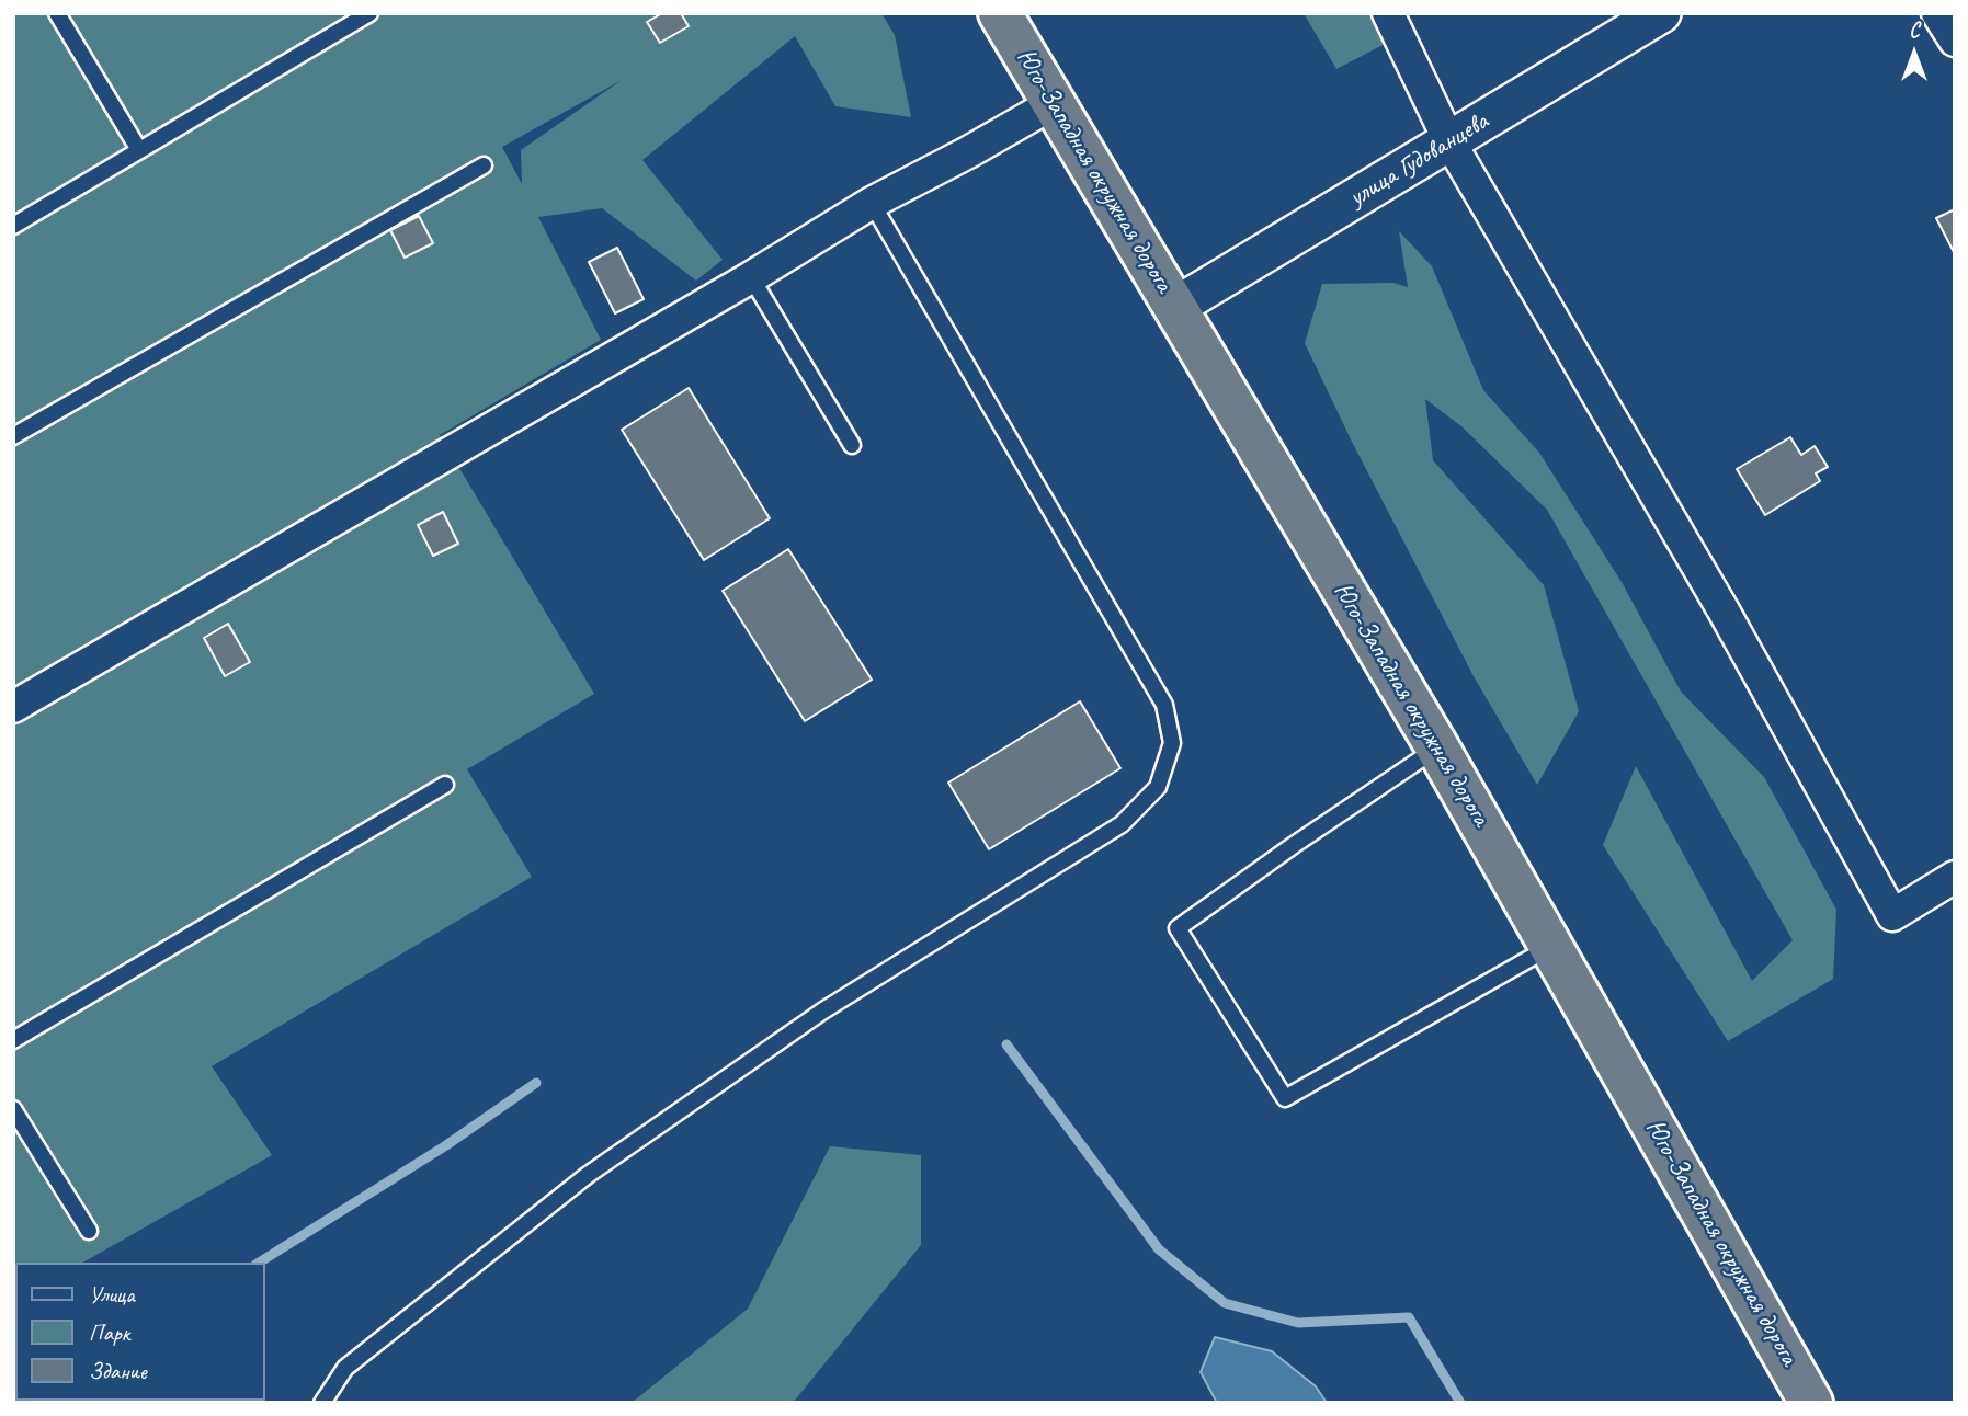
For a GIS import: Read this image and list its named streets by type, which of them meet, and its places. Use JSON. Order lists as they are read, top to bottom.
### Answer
{
  "streets": {
    "highway": ["Юго-Западная окружная дорога"],
    "street": ["улица Гудованцева"]
  },
  "crossings": [
    ["улица Гудованцева", "Юго-Западная окружная дорога"]
  ],
  "legend": ["Улица", "Парк", "Здание"],
  "north": "top"
}
